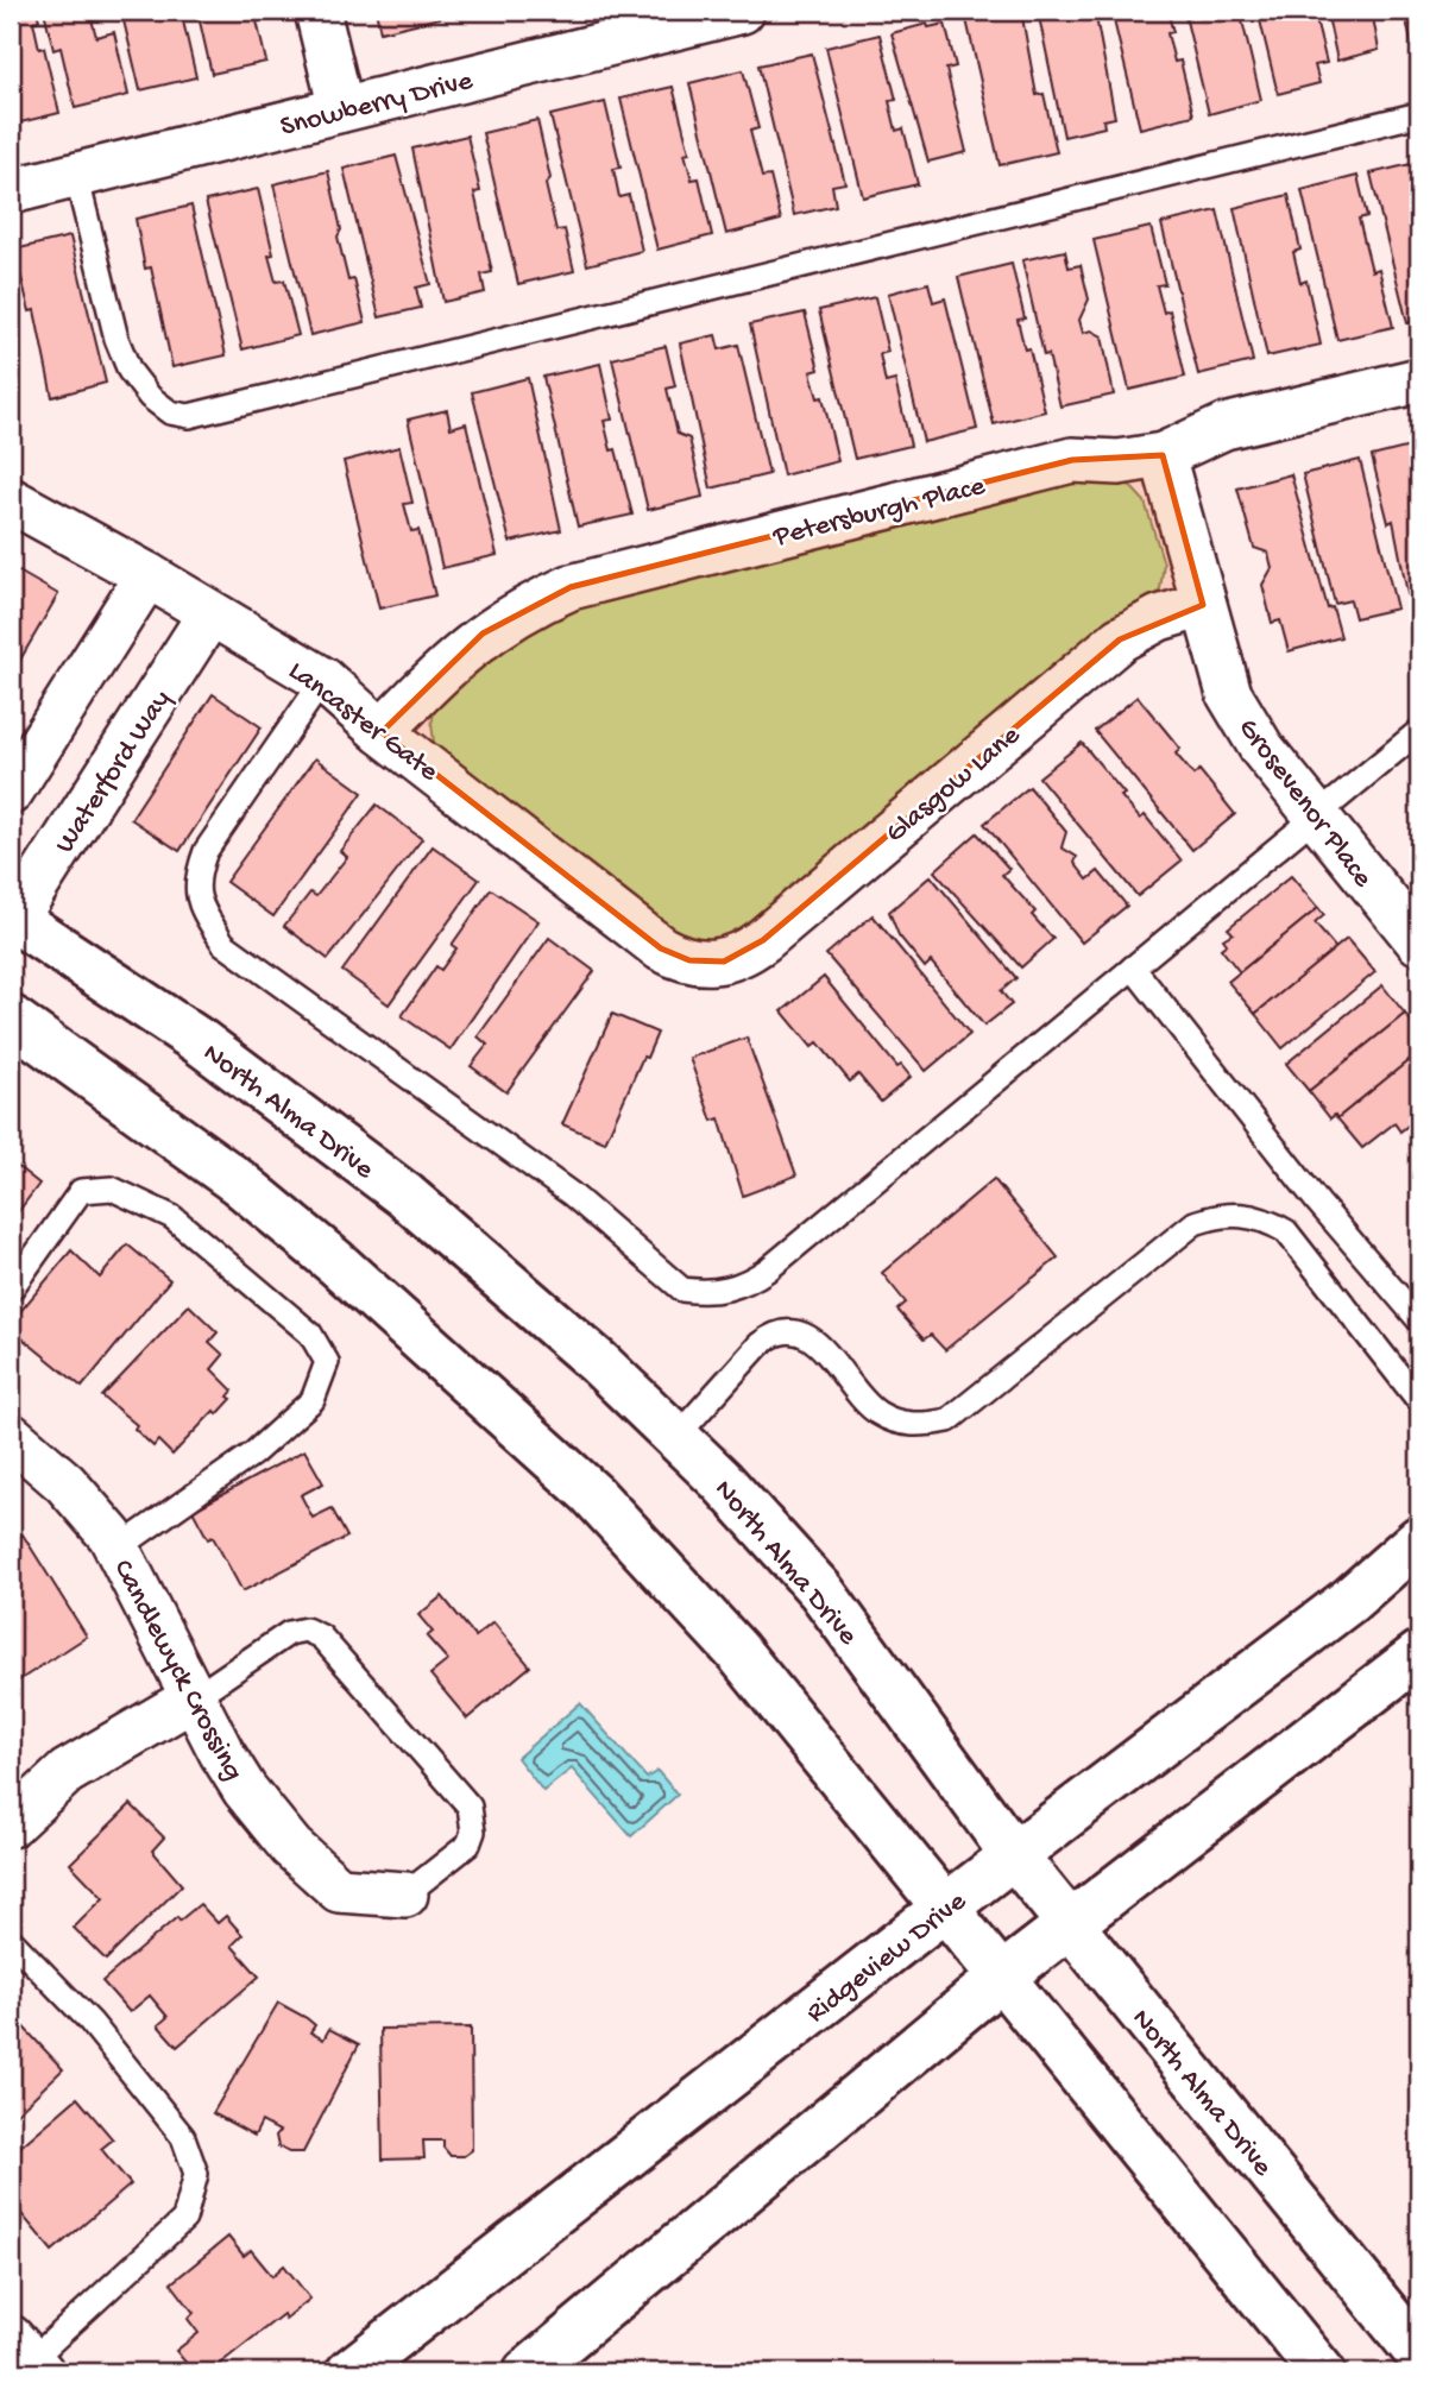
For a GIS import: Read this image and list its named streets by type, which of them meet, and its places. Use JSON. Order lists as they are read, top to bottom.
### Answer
{
  "streets": {
    "main road": ["North Alma Drive", "Ridgeview Drive"],
    "street": [
      "Snowberry Drive",
      "Petersburgh Place",
      "Lancaster Gate",
      "Waterford Way",
      "Glasgow Lane",
      "Grosevenor Place",
      "Candlewyck Crossing"
    ]
  },
  "crossings": [
    ["Petersburgh Place", "Lancaster Gate"],
    ["Petersburgh Place", "Grosevenor Place"],
    ["Lancaster Gate", "Waterford Way"],
    ["Lancaster Gate", "Glasgow Lane"],
    ["Waterford Way", "North Alma Drive"],
    ["Glasgow Lane", "Grosevenor Place"],
    ["North Alma Drive", "Ridgeview Drive"]
  ]
}
